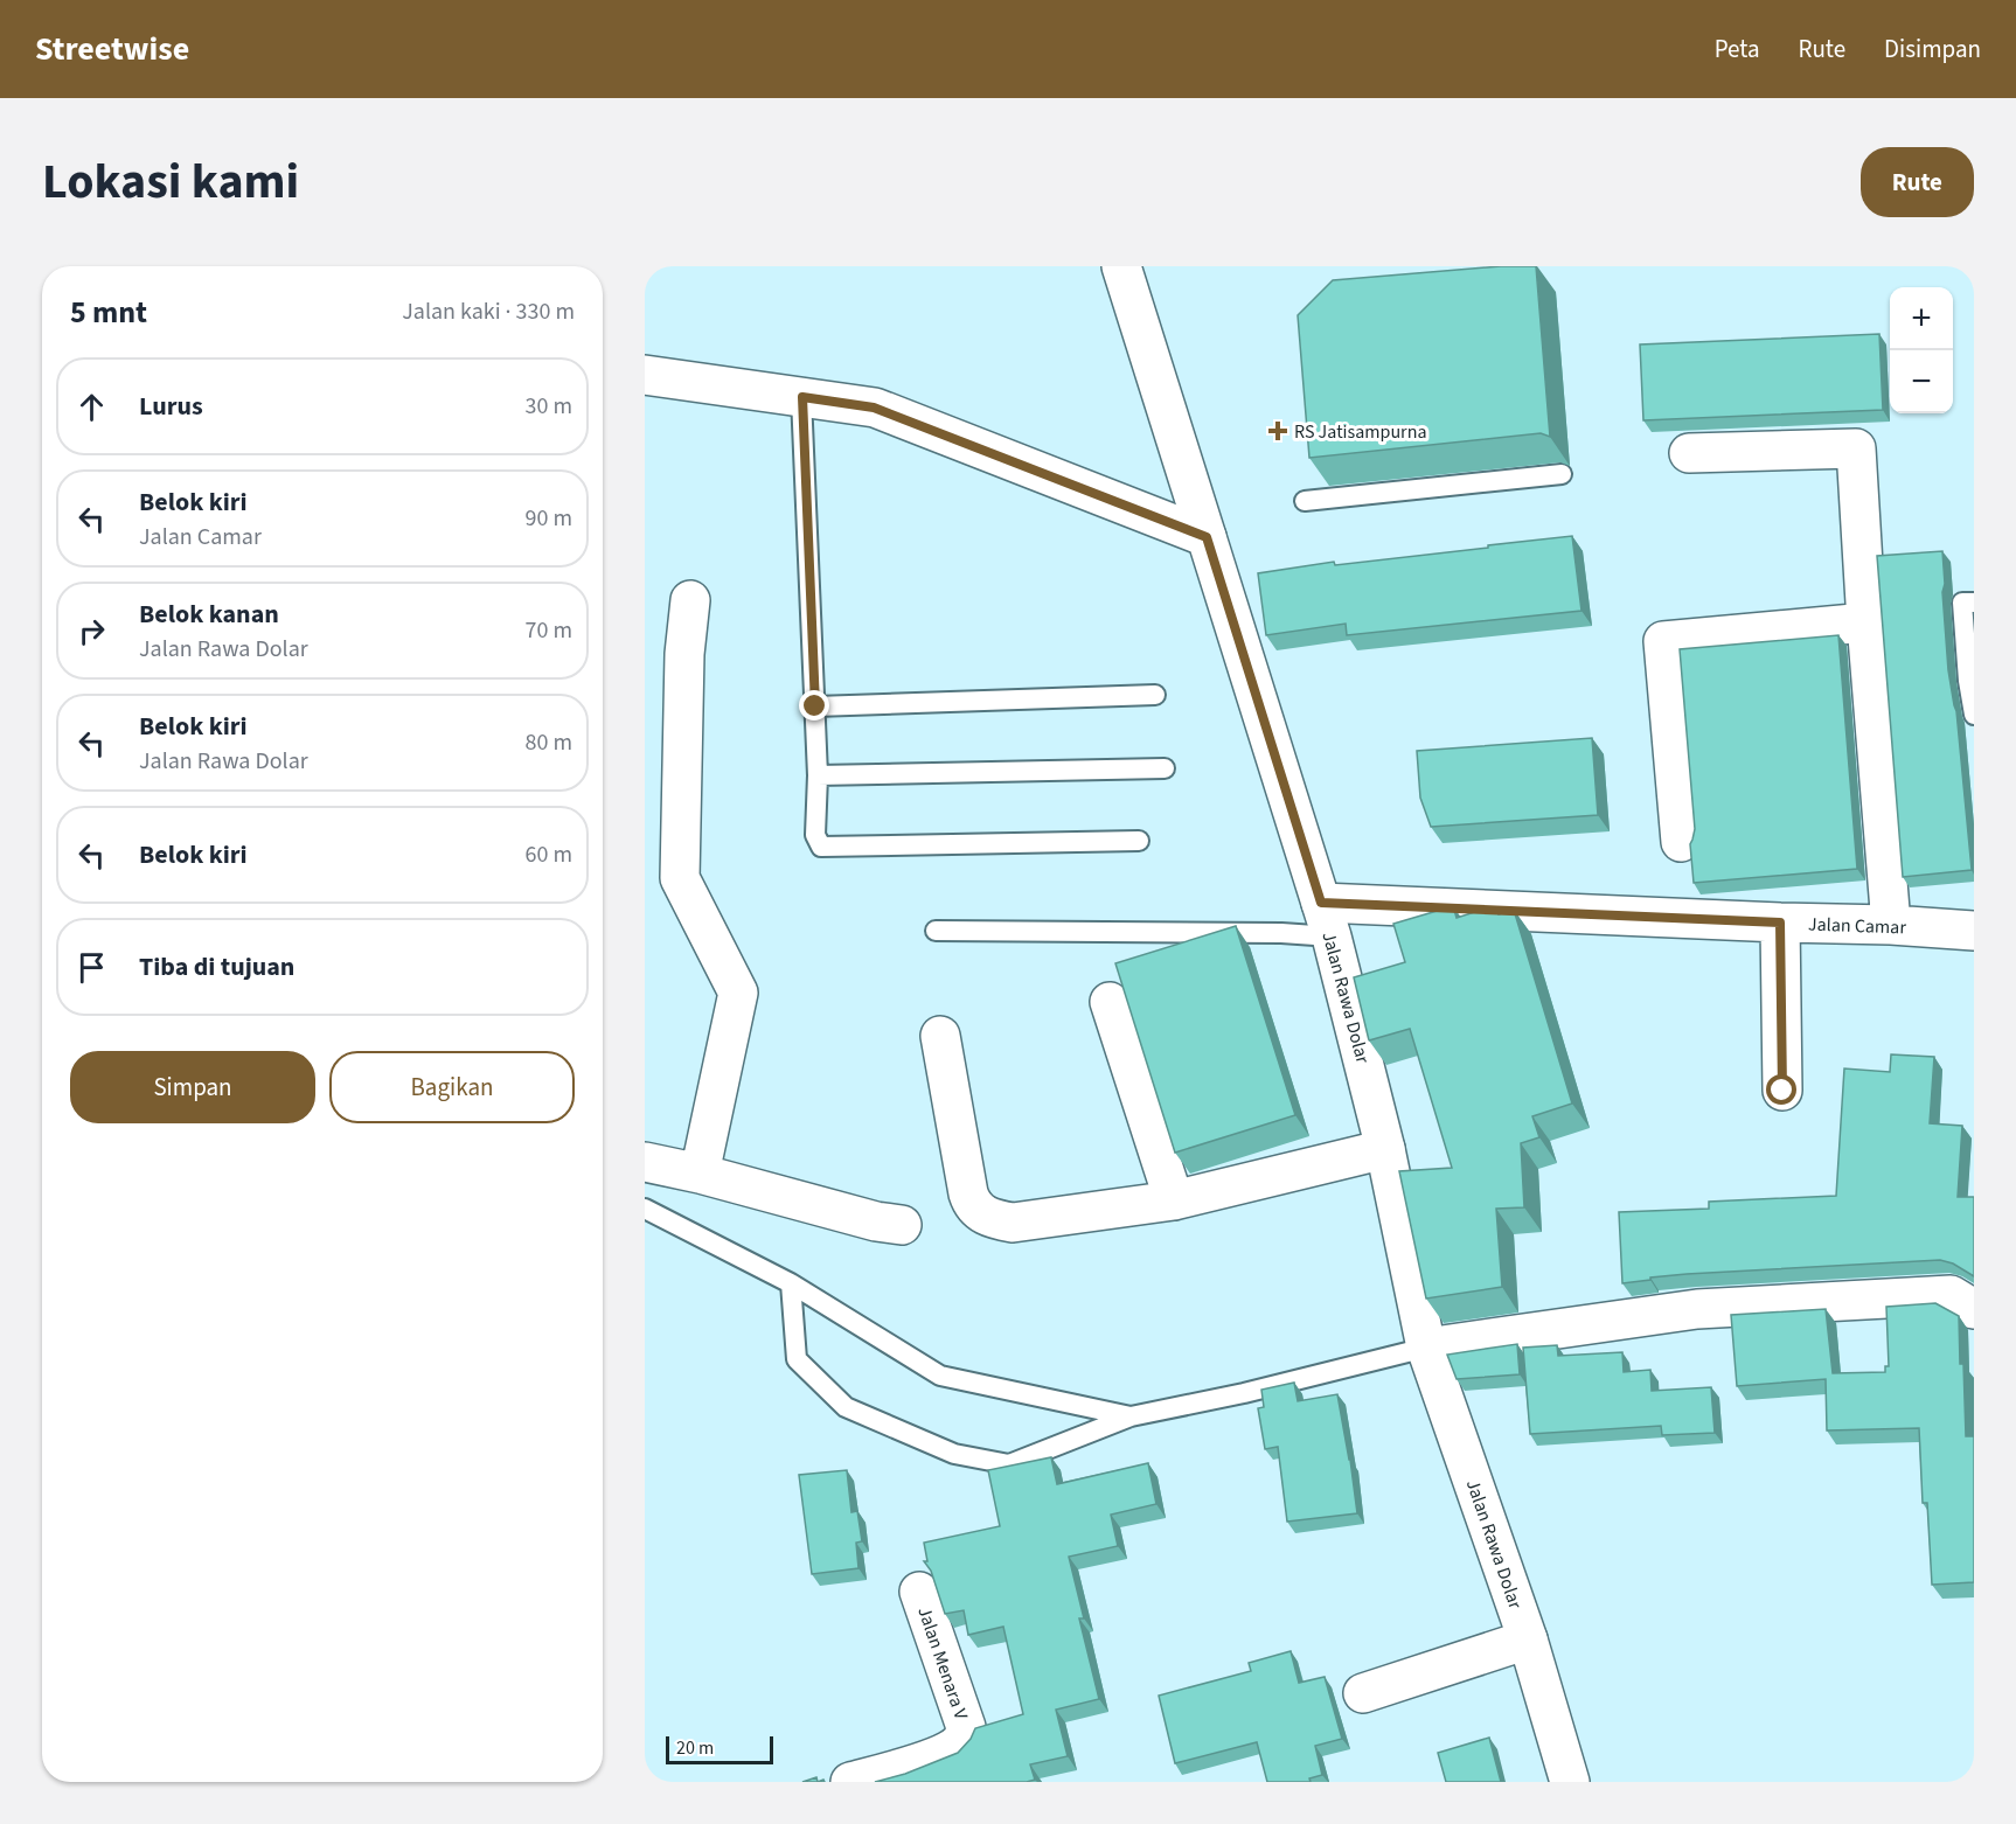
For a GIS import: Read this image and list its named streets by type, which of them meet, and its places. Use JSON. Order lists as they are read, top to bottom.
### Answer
{
  "streets": {
    "street": ["Jalan Camar", "Jalan Rawa Dolar", "Jalan Menara V"]
  },
  "crossings": [
    ["Jalan Camar", "Jalan Rawa Dolar"]
  ],
  "places": {
    "health": ["RS Jatisampurna"]
  },
  "scale_bar": "20 m",
  "page": {
    "header": "Streetwise",
    "nav": ["Peta", "Rute", "Disimpan"],
    "title": "Lokasi kami",
    "buttons": [
      "Rute",
      ["Simpan", "Bagikan"]
    ],
    "heading": ["5 mnt", "Jalan kaki · 330 m"],
    "map_buttons": ["+", "−"],
    "list": [
      ["Lurus", "30 m"],
      ["Belok kiri", "Jalan Camar", "90 m"],
      ["Belok kanan", "Jalan Rawa Dolar", "70 m"],
      ["Belok kiri", "Jalan Rawa Dolar", "80 m"],
      ["Belok kiri", "60 m"],
      "Tiba di tujuan"
    ],
    "scale": "20 m"
  }
}
